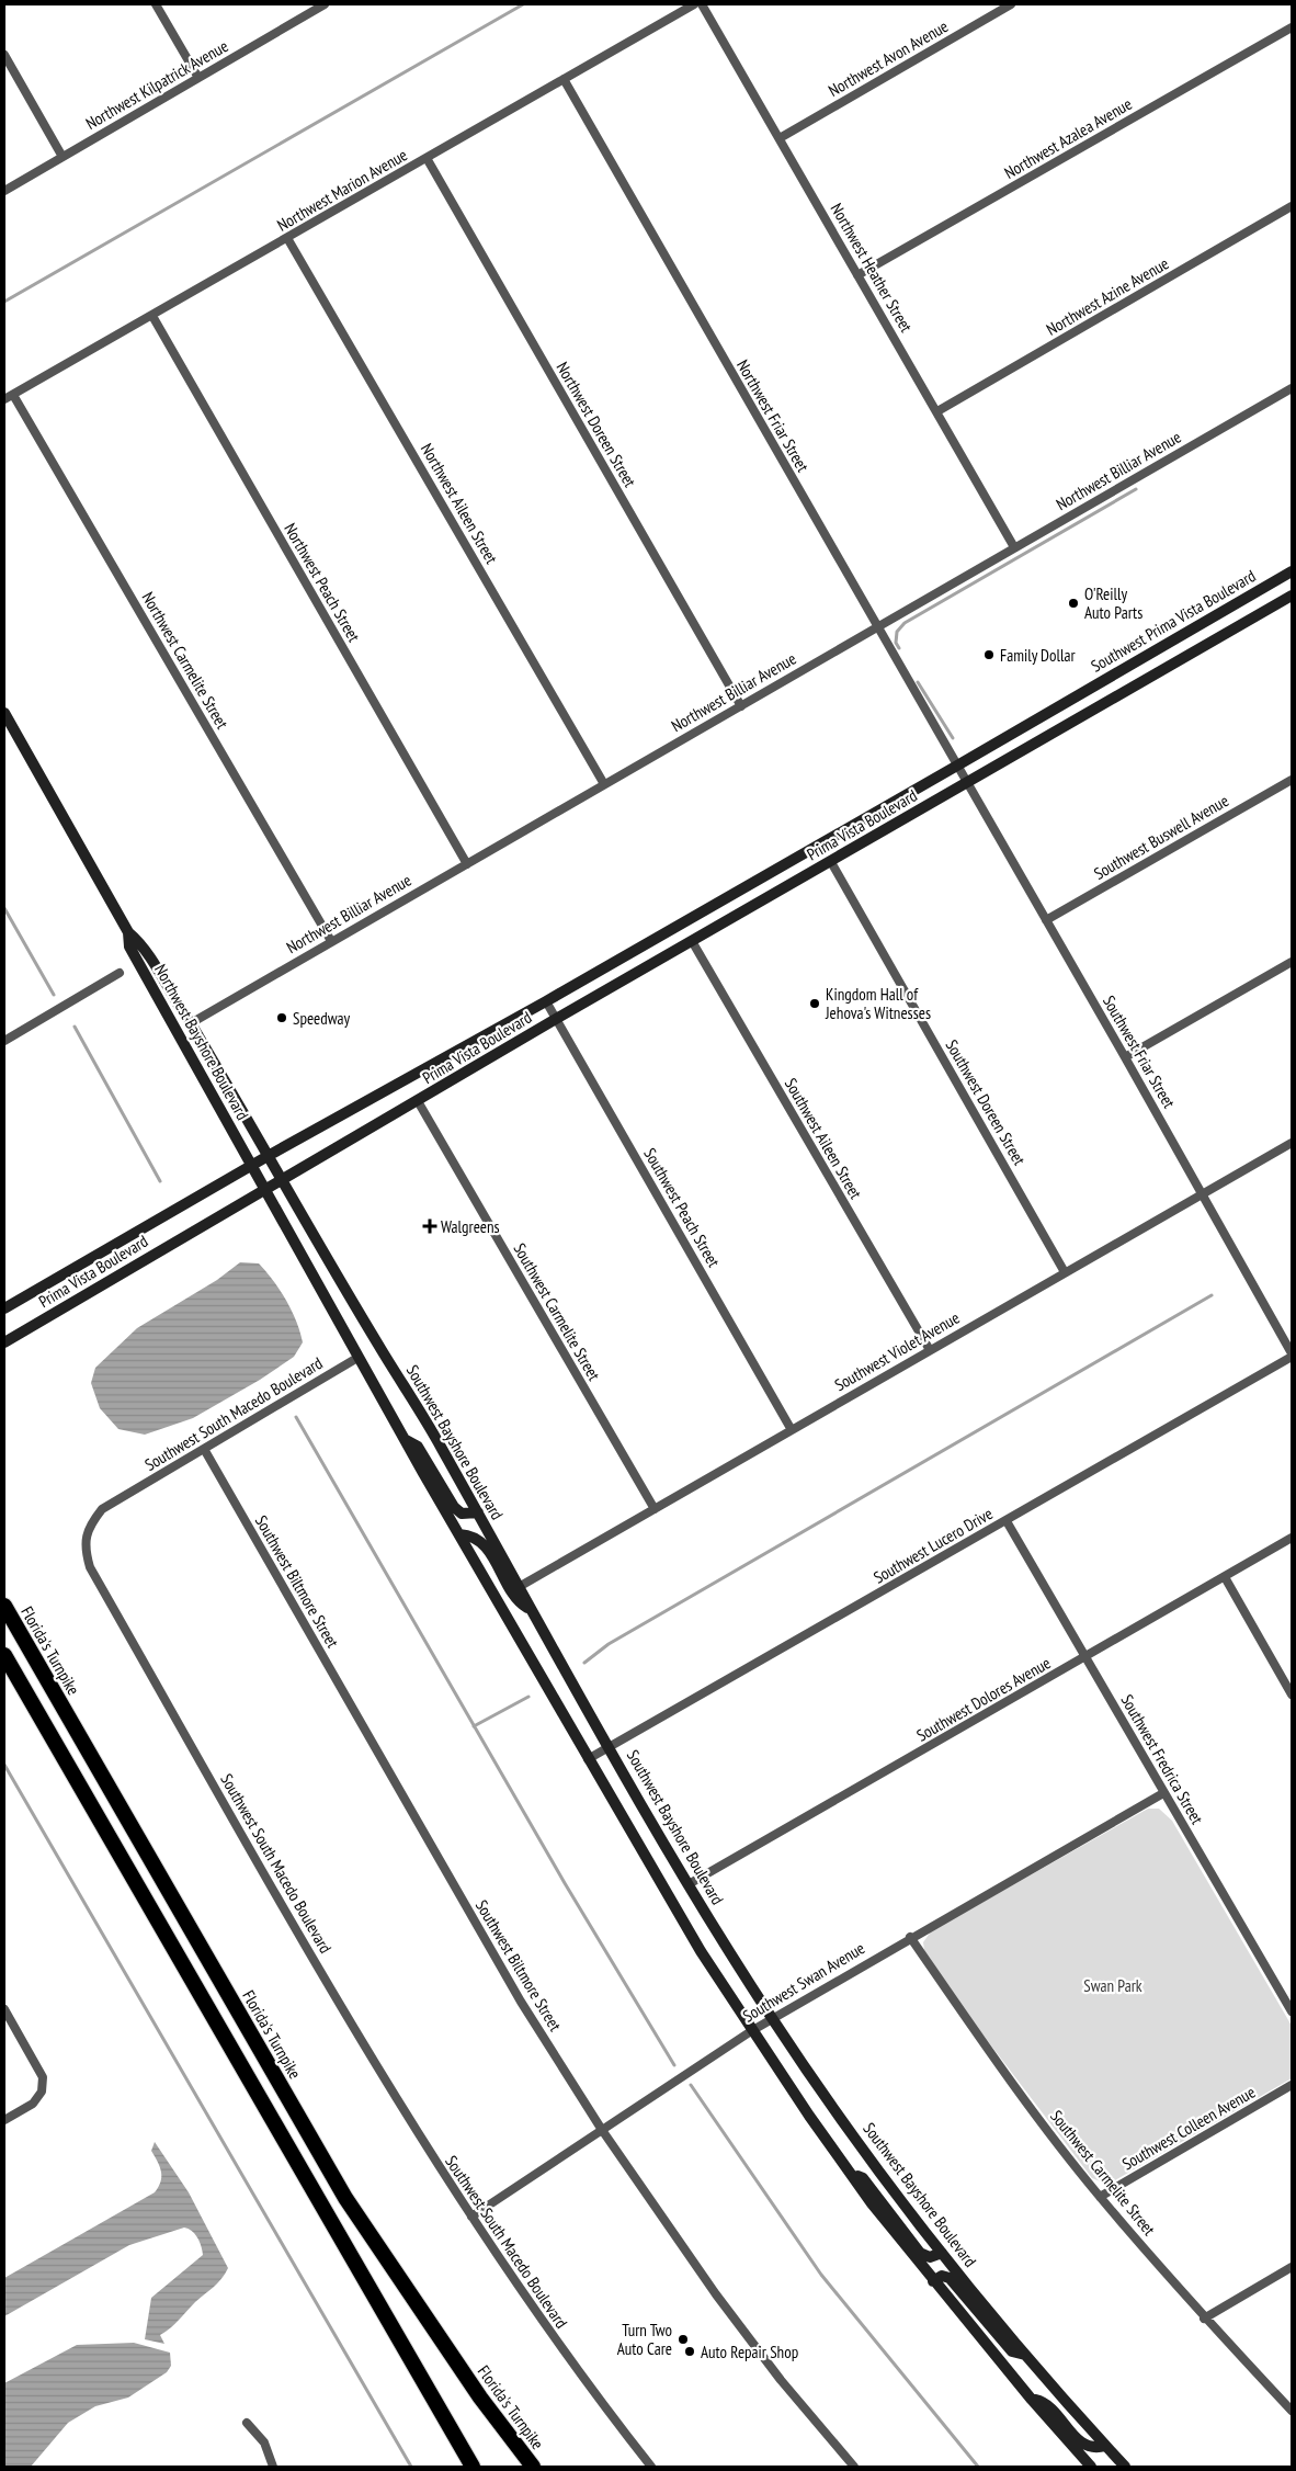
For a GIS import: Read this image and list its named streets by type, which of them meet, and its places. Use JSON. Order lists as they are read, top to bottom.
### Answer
{
  "streets": {
    "highway": ["Florida's Turnpike"],
    "main road": [
      "Southwest Prima Vista Boulevard",
      "Prima Vista Boulevard",
      "Northwest Bayshore Boulevard",
      "Southwest Bayshore Boulevard"
    ],
    "street": [
      "Northwest Avon Avenue",
      "Northwest Kilpatrick Avenue",
      "Northwest Azalea Avenue",
      "Northwest Marion Avenue",
      "Northwest Heather Street",
      "Northwest Azine Avenue",
      "Northwest Friar Street",
      "Northwest Doreen Street",
      "Northwest Billiar Avenue",
      "Northwest Aileen Street",
      "Northwest Peach Street",
      "Northwest Carmelite Street",
      "Southwest Buswell Avenue",
      "Southwest Friar Street",
      "Southwest Doreen Street",
      "Southwest Aileen Street",
      "Southwest Peach Street",
      "Southwest Carmelite Street",
      "Southwest Violet Avenue",
      "Southwest South Macedo Boulevard",
      "Southwest Lucero Drive",
      "Southwest Biltmore Street",
      "Southwest Dolores Avenue",
      "Southwest Fredrica Street",
      "Southwest Swan Avenue",
      "Southwest Colleen Avenue"
    ]
  },
  "crossings": [
    ["Northwest Avon Avenue", "Northwest Heather Street"],
    ["Northwest Azalea Avenue", "Northwest Heather Street"],
    ["Northwest Marion Avenue", "Northwest Friar Street"],
    ["Northwest Marion Avenue", "Northwest Doreen Street"],
    ["Northwest Marion Avenue", "Northwest Aileen Street"],
    ["Northwest Marion Avenue", "Northwest Peach Street"],
    ["Northwest Marion Avenue", "Northwest Carmelite Street"],
    ["Northwest Heather Street", "Northwest Azine Avenue"],
    ["Northwest Heather Street", "Northwest Billiar Avenue"],
    ["Northwest Friar Street", "Northwest Billiar Avenue"],
    ["Northwest Friar Street", "Southwest Prima Vista Boulevard"],
    ["Northwest Friar Street", "Prima Vista Boulevard"],
    ["Northwest Friar Street", "Southwest Friar Street"],
    ["Northwest Doreen Street", "Northwest Billiar Avenue"],
    ["Northwest Billiar Avenue", "Northwest Aileen Street"],
    ["Northwest Billiar Avenue", "Northwest Peach Street"],
    ["Northwest Billiar Avenue", "Northwest Carmelite Street"],
    ["Northwest Billiar Avenue", "Northwest Bayshore Boulevard"],
    ["Southwest Prima Vista Boulevard", "Prima Vista Boulevard"],
    ["Southwest Prima Vista Boulevard", "Southwest Friar Street"],
    ["Prima Vista Boulevard", "Northwest Bayshore Boulevard"],
    ["Prima Vista Boulevard", "Southwest Friar Street"],
    ["Prima Vista Boulevard", "Southwest Doreen Street"],
    ["Prima Vista Boulevard", "Southwest Aileen Street"],
    ["Prima Vista Boulevard", "Southwest Peach Street"],
    ["Prima Vista Boulevard", "Southwest Carmelite Street"],
    ["Prima Vista Boulevard", "Southwest Bayshore Boulevard"],
    ["Southwest Buswell Avenue", "Southwest Friar Street"],
    ["Northwest Bayshore Boulevard", "Southwest Bayshore Boulevard"],
    ["Southwest Friar Street", "Southwest Violet Avenue"],
    ["Southwest Friar Street", "Southwest Lucero Drive"],
    ["Southwest Doreen Street", "Southwest Violet Avenue"],
    ["Southwest Aileen Street", "Southwest Violet Avenue"],
    ["Southwest Peach Street", "Southwest Violet Avenue"],
    ["Southwest Carmelite Street", "Southwest Violet Avenue"],
    ["Southwest Carmelite Street", "Southwest Swan Avenue"],
    ["Southwest Carmelite Street", "Southwest Colleen Avenue"],
    ["Southwest Violet Avenue", "Southwest Bayshore Boulevard"],
    ["Southwest South Macedo Boulevard", "Southwest Biltmore Street"],
    ["Southwest South Macedo Boulevard", "Southwest Swan Avenue"],
    ["Southwest Bayshore Boulevard", "Southwest Lucero Drive"],
    ["Southwest Bayshore Boulevard", "Southwest Dolores Avenue"],
    ["Southwest Bayshore Boulevard", "Southwest Swan Avenue"],
    ["Southwest Lucero Drive", "Southwest Fredrica Street"],
    ["Southwest Biltmore Street", "Southwest Swan Avenue"],
    ["Southwest Dolores Avenue", "Southwest Fredrica Street"],
    ["Southwest Fredrica Street", "Southwest Swan Avenue"]
  ],
  "parks": ["Swan Park"],
  "places": {
    "other": [
      "O'Reilly Auto Parts",
      "Family Dollar",
      "Kingdom Hall of Jehova's Witnesses",
      "Speedway",
      "Turn Two Auto Care",
      "Auto Repair Shop"
    ],
    "health": ["Walgreens"]
  }
}
